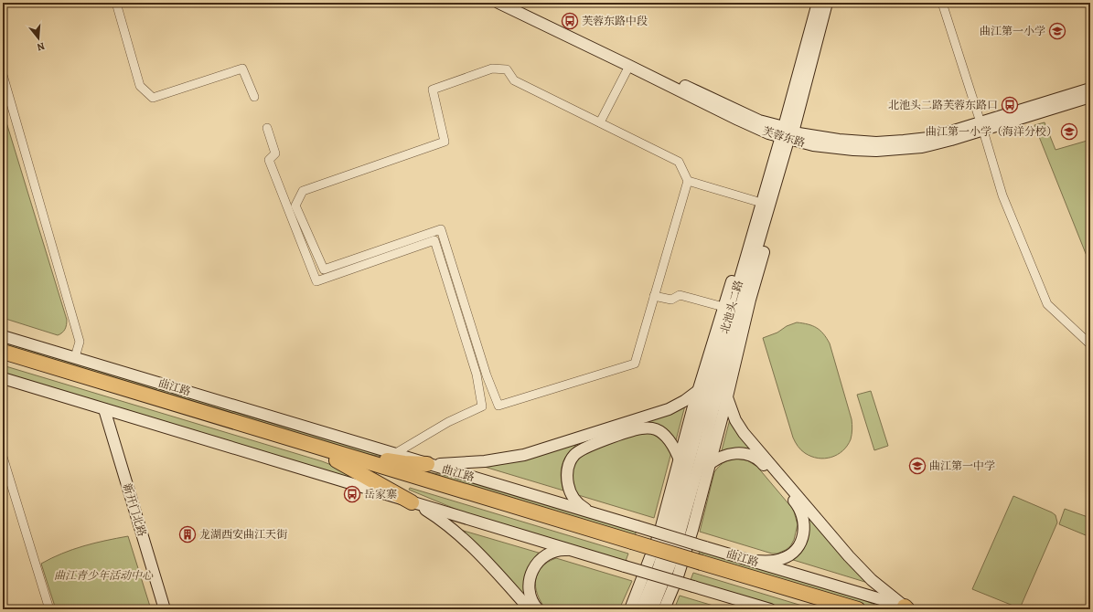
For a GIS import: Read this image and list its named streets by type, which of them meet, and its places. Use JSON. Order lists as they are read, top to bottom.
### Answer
{
  "streets": {
    "highway": ["曲江路"],
    "main road": ["芙蓉东路", "北池头二路", "新开门北路"]
  },
  "crossings": [
    ["芙蓉东路", "北池头二路"]
  ],
  "parks": ["曲江青少年活动中心"],
  "places": {
    "bus stop": ["芙蓉东路中段", "北池头二路芙蓉东路口", "岳家寨"],
    "school or university": ["曲江第一小学", "曲江第一小学（海洋分校）", "曲江第一中学"],
    "building": ["龙湖西安曲江天街"]
  },
  "north": "bottom"
}
